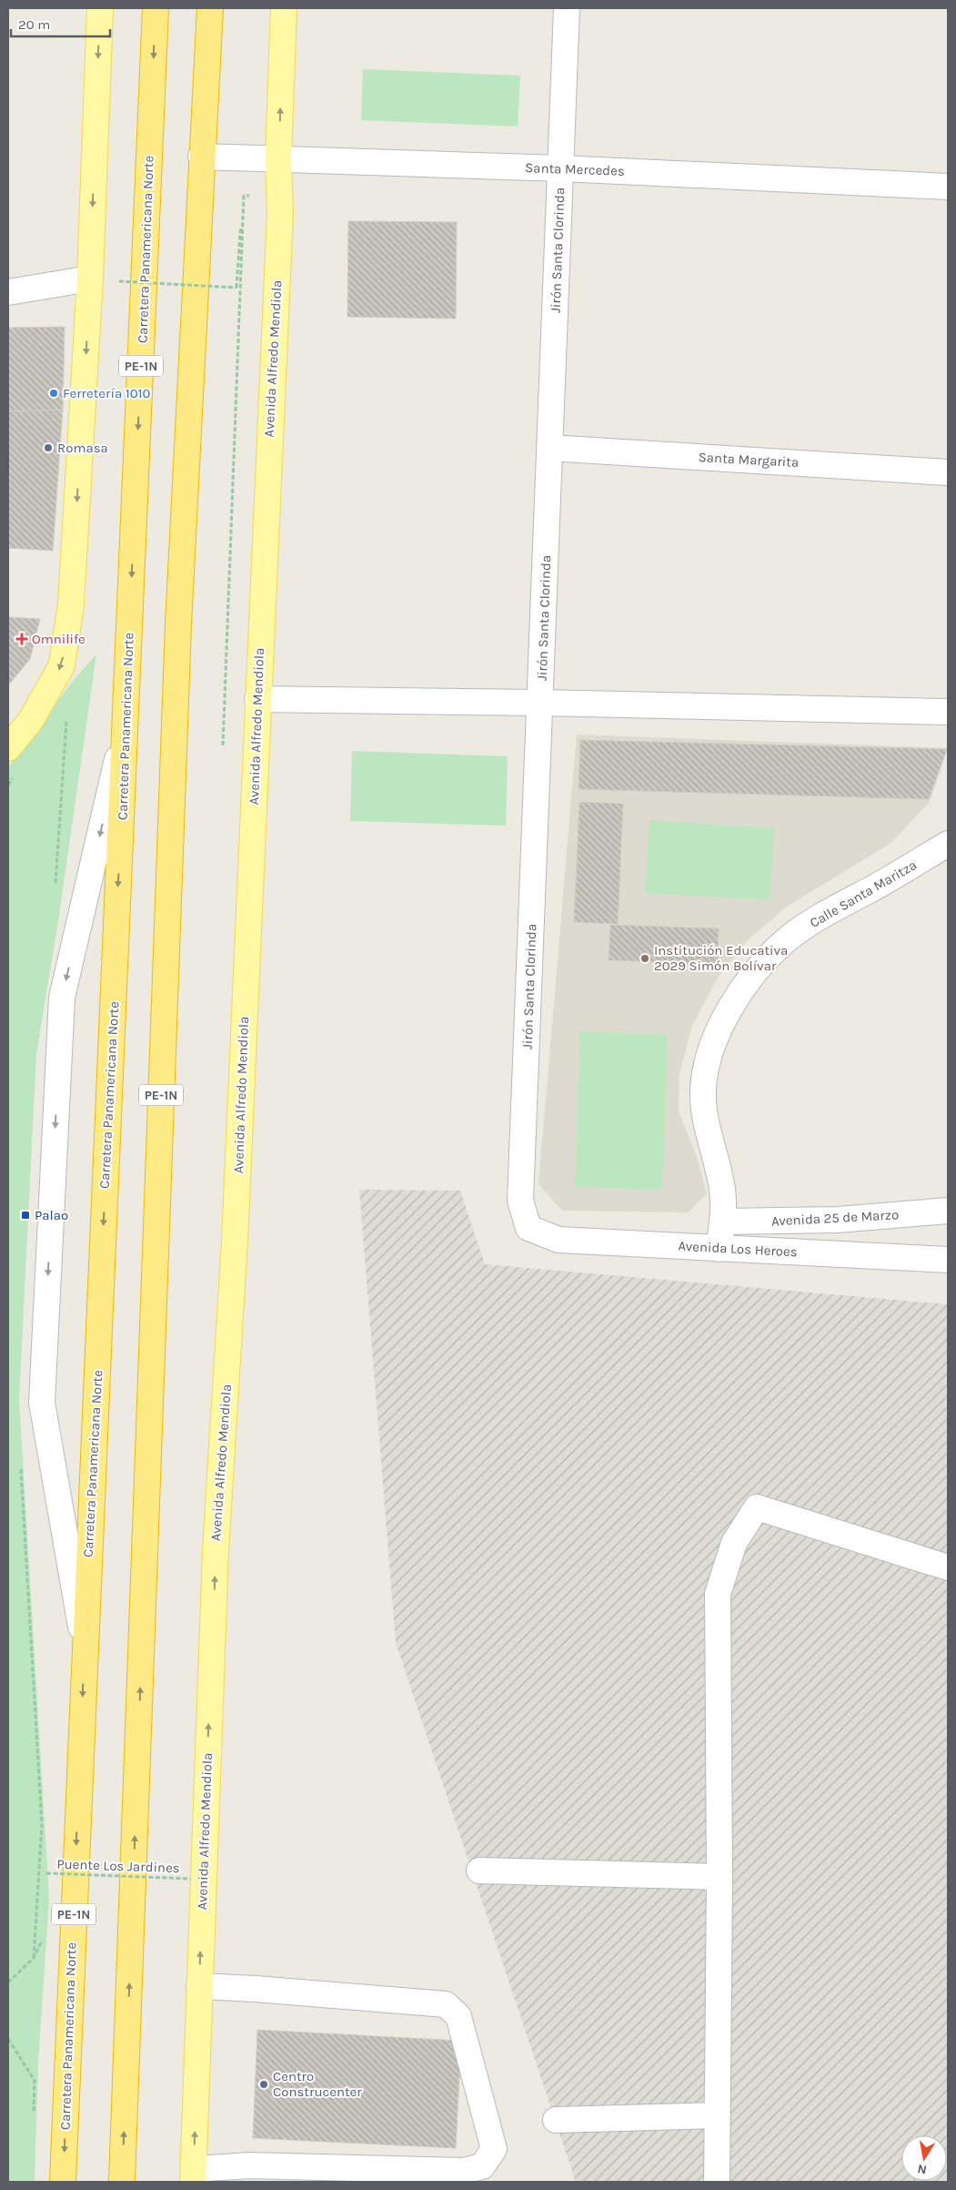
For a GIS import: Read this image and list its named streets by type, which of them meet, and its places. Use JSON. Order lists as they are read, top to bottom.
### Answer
{
  "streets": {
    "highway": ["Carretera Panamericana Norte", "PE-1N"],
    "main road": ["Avenida Alfredo Mendiola"],
    "street": [
      "Santa Mercedes",
      "Jirón Santa Clorinda",
      "Santa Margarita",
      "Calle Santa Maritza",
      "Avenida 25 de Marzo",
      "Avenida Los Heroes"
    ],
    "path": ["Puente Los Jardines"]
  },
  "crossings": [
    ["Santa Mercedes", "Jirón Santa Clorinda"],
    ["Santa Mercedes", "Avenida Alfredo Mendiola"],
    ["Santa Mercedes", "PE-1N"],
    ["Jirón Santa Clorinda", "Santa Margarita"],
    ["Jirón Santa Clorinda", "Avenida Los Heroes"],
    ["Calle Santa Maritza", "Avenida 25 de Marzo"],
    ["Calle Santa Maritza", "Avenida Los Heroes"]
  ],
  "one_way": ["Avenida Alfredo Mendiola"],
  "places": {
    "other": [
      "Ferretería 1010",
      "Romasa",
      "Institución Educativa 2029 Simón Bolívar",
      "Centro Construcenter"
    ],
    "health": ["Omnilife"],
    "transit": ["Palao"]
  },
  "scale_bar": "20 m",
  "north": "bottom"
}
